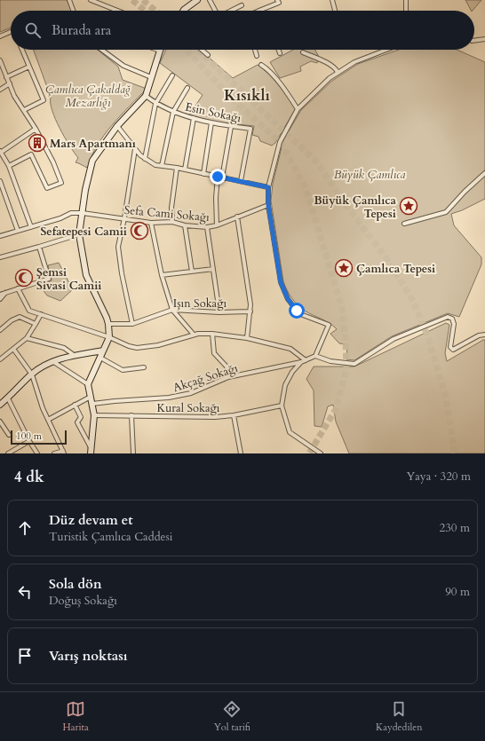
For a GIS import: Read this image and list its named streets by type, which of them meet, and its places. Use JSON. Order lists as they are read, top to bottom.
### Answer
{
  "streets": {
    "street": [
      "Esin Sokağı",
      "Sefa Cami Sokağı",
      "Işın Sokağı",
      "Akçağ Sokağı",
      "Kural Sokağı"
    ]
  },
  "districts": ["Kısıklı"],
  "parks": ["Çamlıca Çakaldağ Mezarlığı", "Büyük Çamlıca"],
  "places": {
    "building": ["Mars Apartmanı"],
    "place": ["Büyük Çamlıca Tepesi", "Çamlıca Tepesi"],
    "mosque": ["Sefatepesi Camii", "Şemsi Sivasi Camii"]
  },
  "scale_bar": "100 m",
  "page": {
    "search": "Burada ara",
    "scale": "100 m",
    "heading": ["4 dk", "Yaya · 320 m"],
    "list": [
      ["Düz devam et", "Turistik Çamlıca Caddesi", "230 m"],
      ["Sola dön", "Doğuş Sokağı", "90 m"],
      "Varış noktası"
    ],
    "nav": ["Harita", "Yol tarifi", "Kaydedilen"]
  }
}
